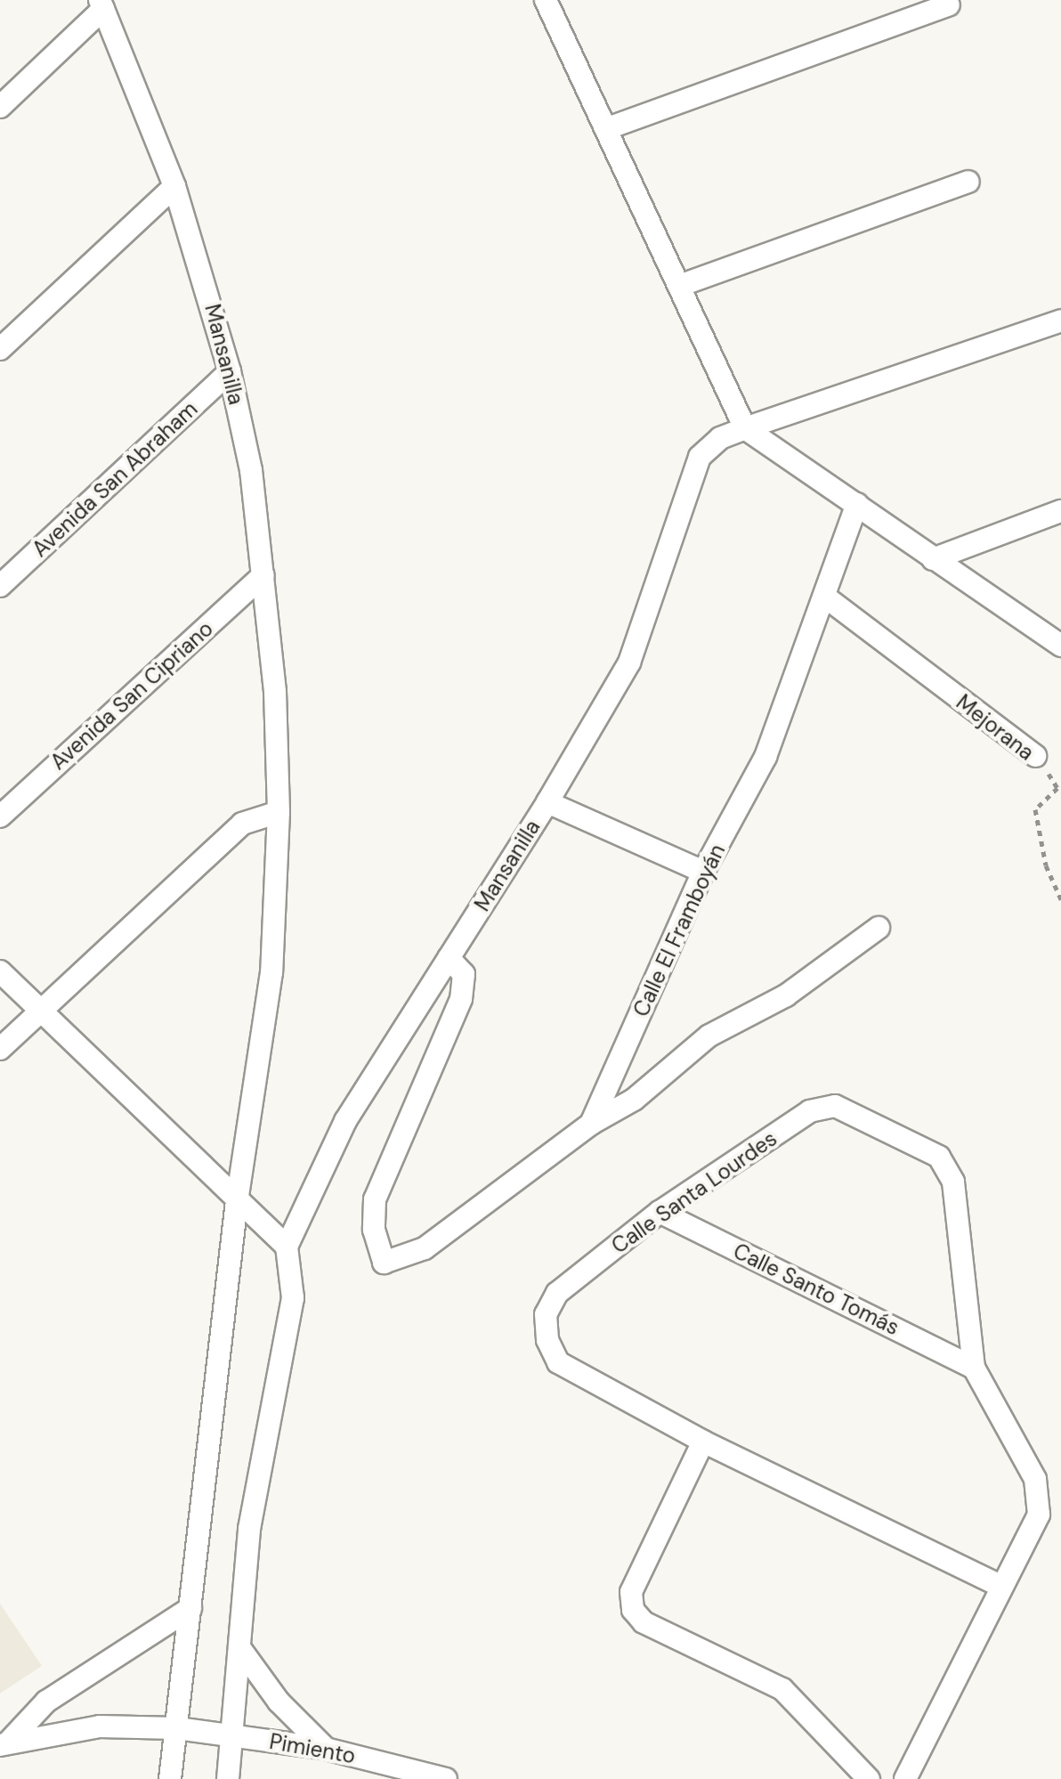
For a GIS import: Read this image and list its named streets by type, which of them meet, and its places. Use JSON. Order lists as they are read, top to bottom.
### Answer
{
  "streets": {
    "street": [
      "Mansanilla",
      "Avenida San Abraham",
      "Avenida San Cipriano",
      "Mejorana",
      "Calle El Framboyán",
      "Calle Santa Lourdes",
      "Calle Santo Tomás",
      "Pimiento"
    ]
  },
  "crossings": [
    ["Mansanilla", "Avenida San Abraham"],
    ["Mansanilla", "Avenida San Cipriano"],
    ["Mansanilla", "Calle El Framboyán"],
    ["Mansanilla", "Pimiento"],
    ["Mejorana", "Calle El Framboyán"],
    ["Calle Santa Lourdes", "Calle Santo Tomás"]
  ]
}
